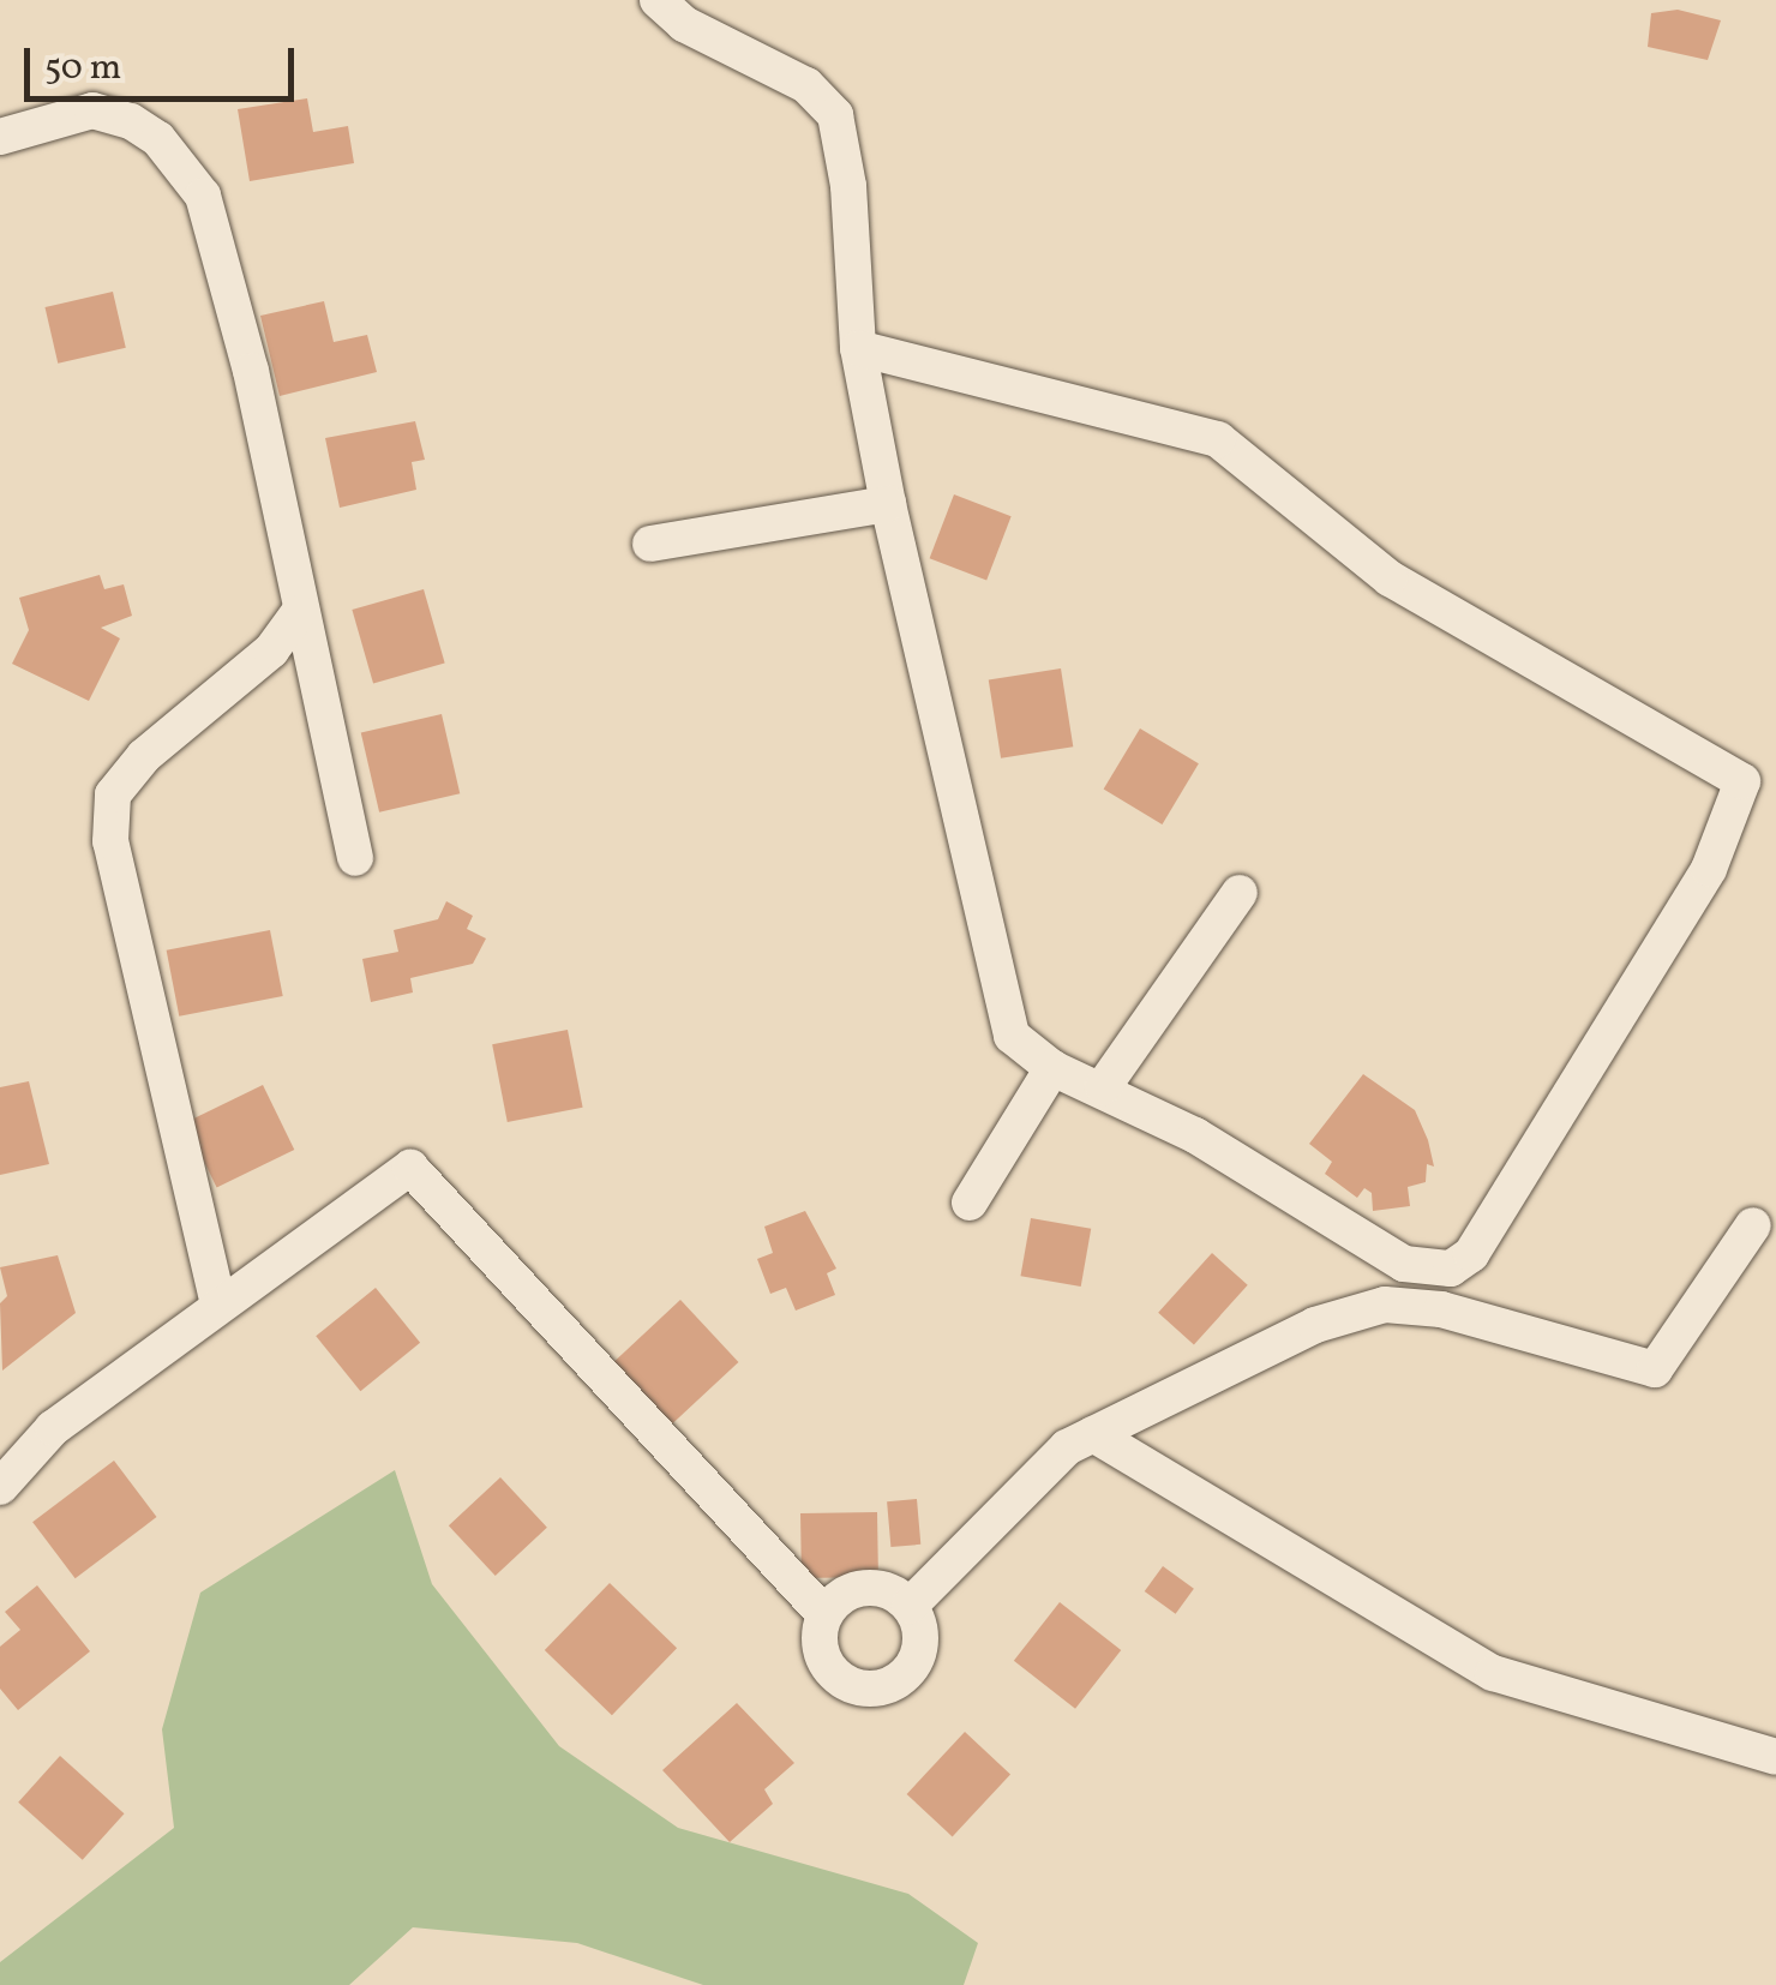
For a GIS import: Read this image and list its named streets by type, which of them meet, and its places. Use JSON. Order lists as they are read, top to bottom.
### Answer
{
  "scale_bar": "50 m"
}
